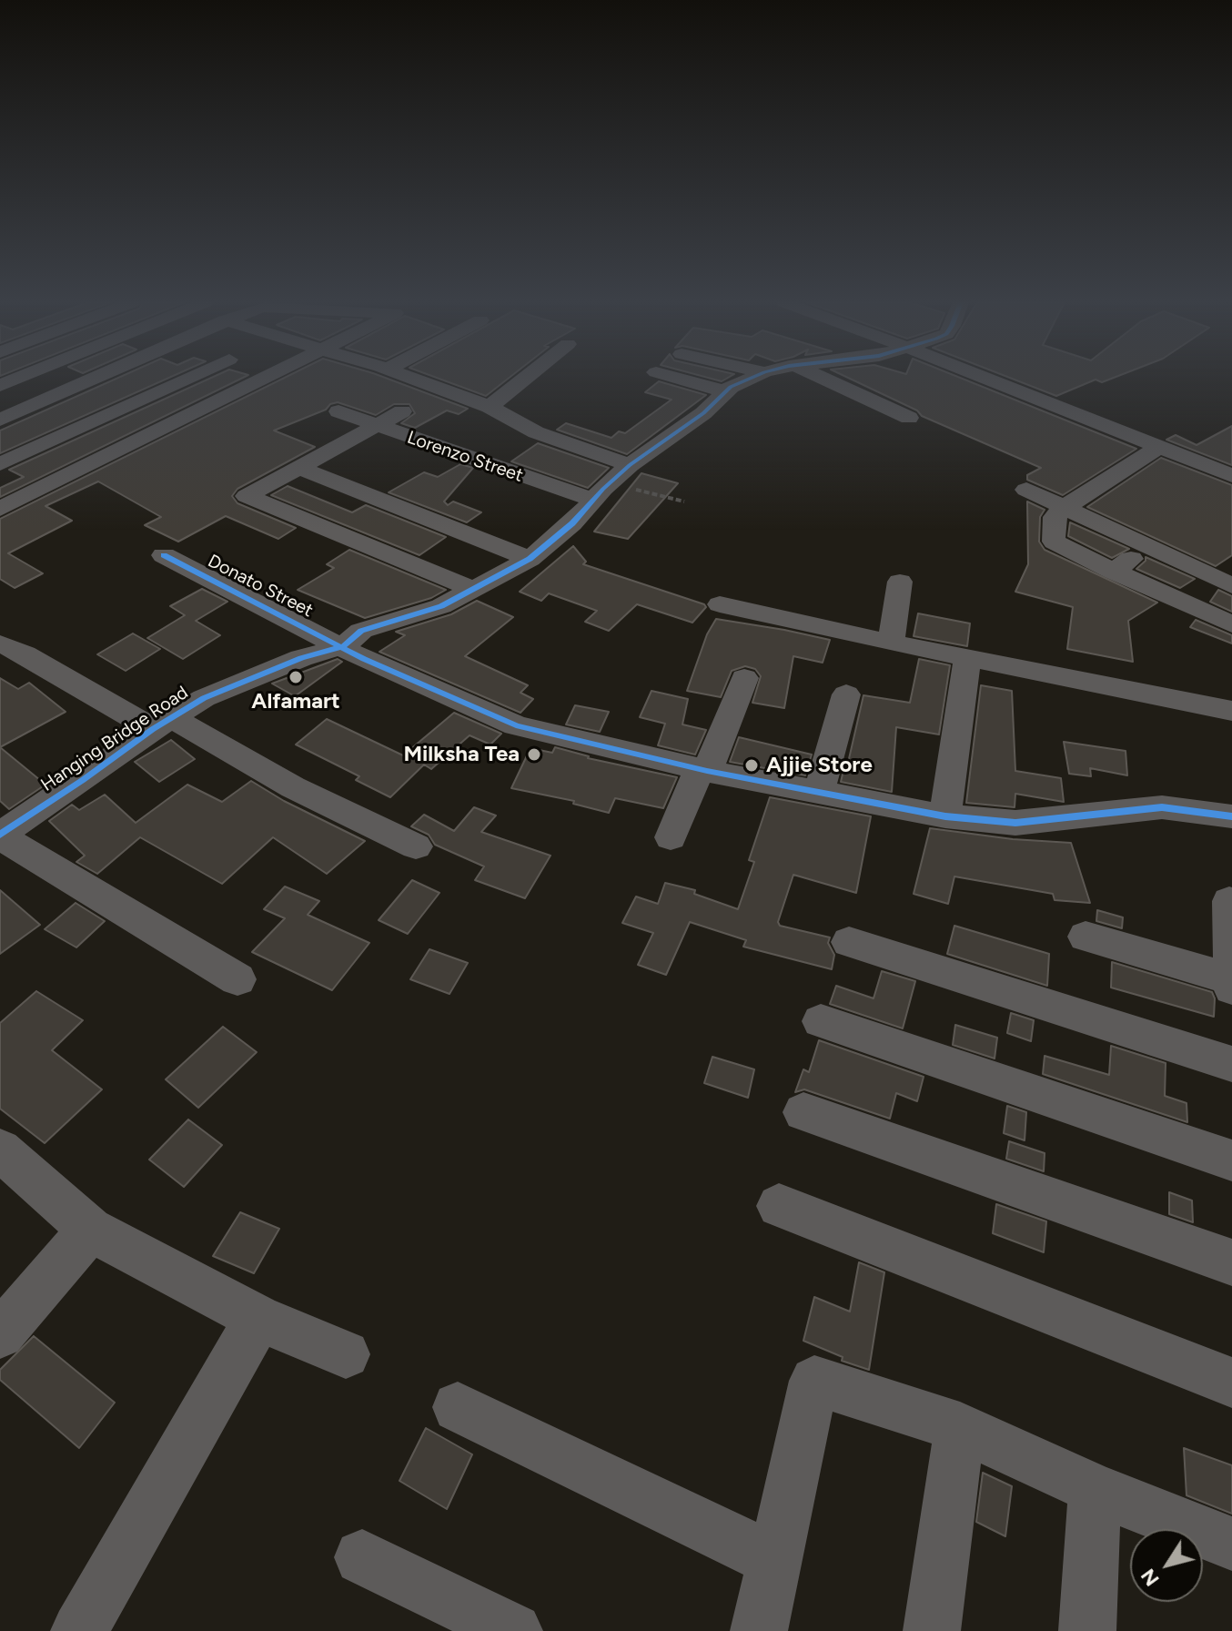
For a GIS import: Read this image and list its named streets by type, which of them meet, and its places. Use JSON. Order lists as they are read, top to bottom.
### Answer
{
  "streets": {
    "street": ["Lorenzo Street", "Donato Street", "Hanging Bridge Road"]
  },
  "crossings": [
    ["Lorenzo Street", "Hanging Bridge Road"],
    ["Donato Street", "Hanging Bridge Road"]
  ],
  "places": ["Alfamart", "Milksha Tea", "Ajjie Store"],
  "north": "bottom left"
}
